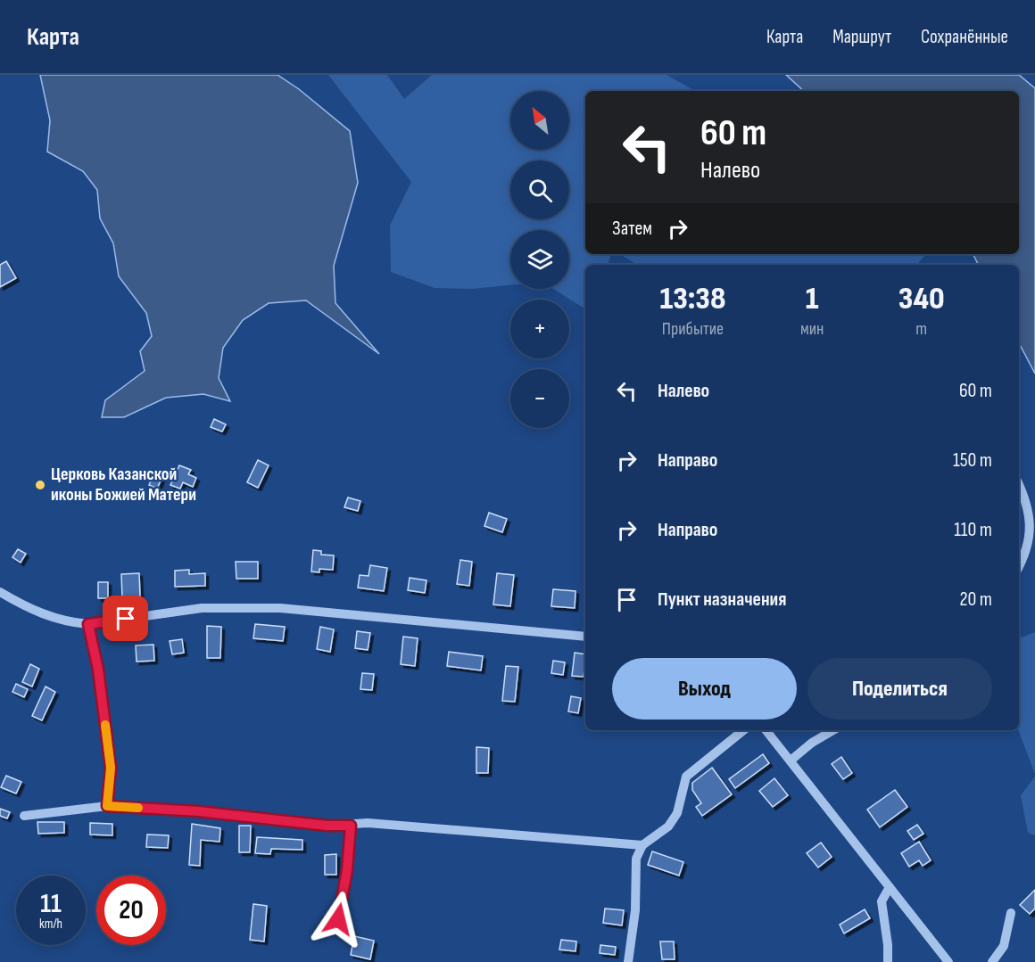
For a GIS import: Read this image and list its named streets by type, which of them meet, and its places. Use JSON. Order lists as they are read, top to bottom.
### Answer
{
  "places": ["Церковь Казанской иконы Божией Матери"],
  "north": "top left",
  "page": {
    "header": "Карта",
    "nav": ["Карта", "Маршрут", "Сохранённые"],
    "map_buttons": ["+", "−"],
    "turn": ["60 m", "Налево"],
    "then": "Затем",
    "eta": [
      "13:38",
      "Прибытие",
      "1",
      "мин",
      "340",
      "m"
    ],
    "list": [
      {
        "name": "Налево",
        "value": "60 m"
      },
      {
        "name": "Направо",
        "value": "150 m"
      },
      {
        "name": "Направо",
        "value": "110 m"
      },
      {
        "name": "Пункт назначения",
        "value": "20 m"
      }
    ],
    "buttons": ["Выход", "Поделиться"],
    "speed": "11 km/h",
    "limit": "20"
  }
}
